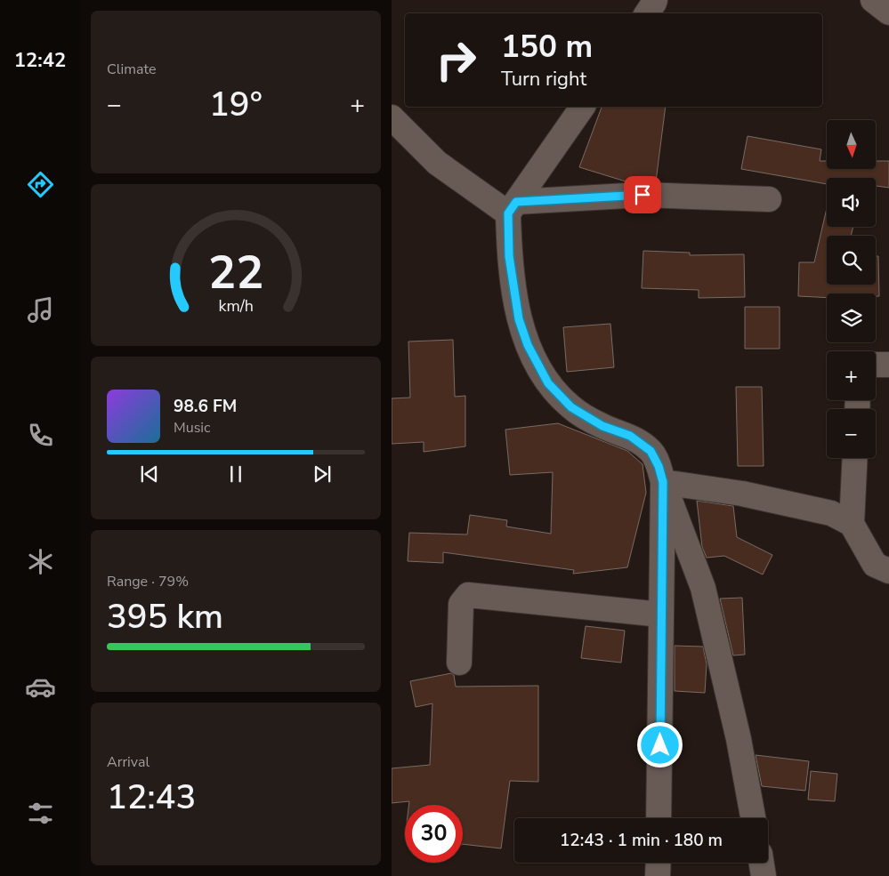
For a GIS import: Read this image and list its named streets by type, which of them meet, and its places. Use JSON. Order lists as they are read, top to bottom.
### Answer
{
  "north": "bottom",
  "page": {
    "tabs": "12:42",
    "tile": [
      "Climate",
      ["Range · 79%", "395 km"],
      ["Arrival", "12:43"]
    ],
    "turn": ["150 m", "Turn right"],
    "heat": ["−", "19°", "+"],
    "map_buttons": ["+", "−"],
    "song": ["98.6 FM", "Music"],
    "limit": "30",
    "trip": "12:43 · 1 min · 180 m",
    "gauge": ["22", "km/h"]
  }
}
